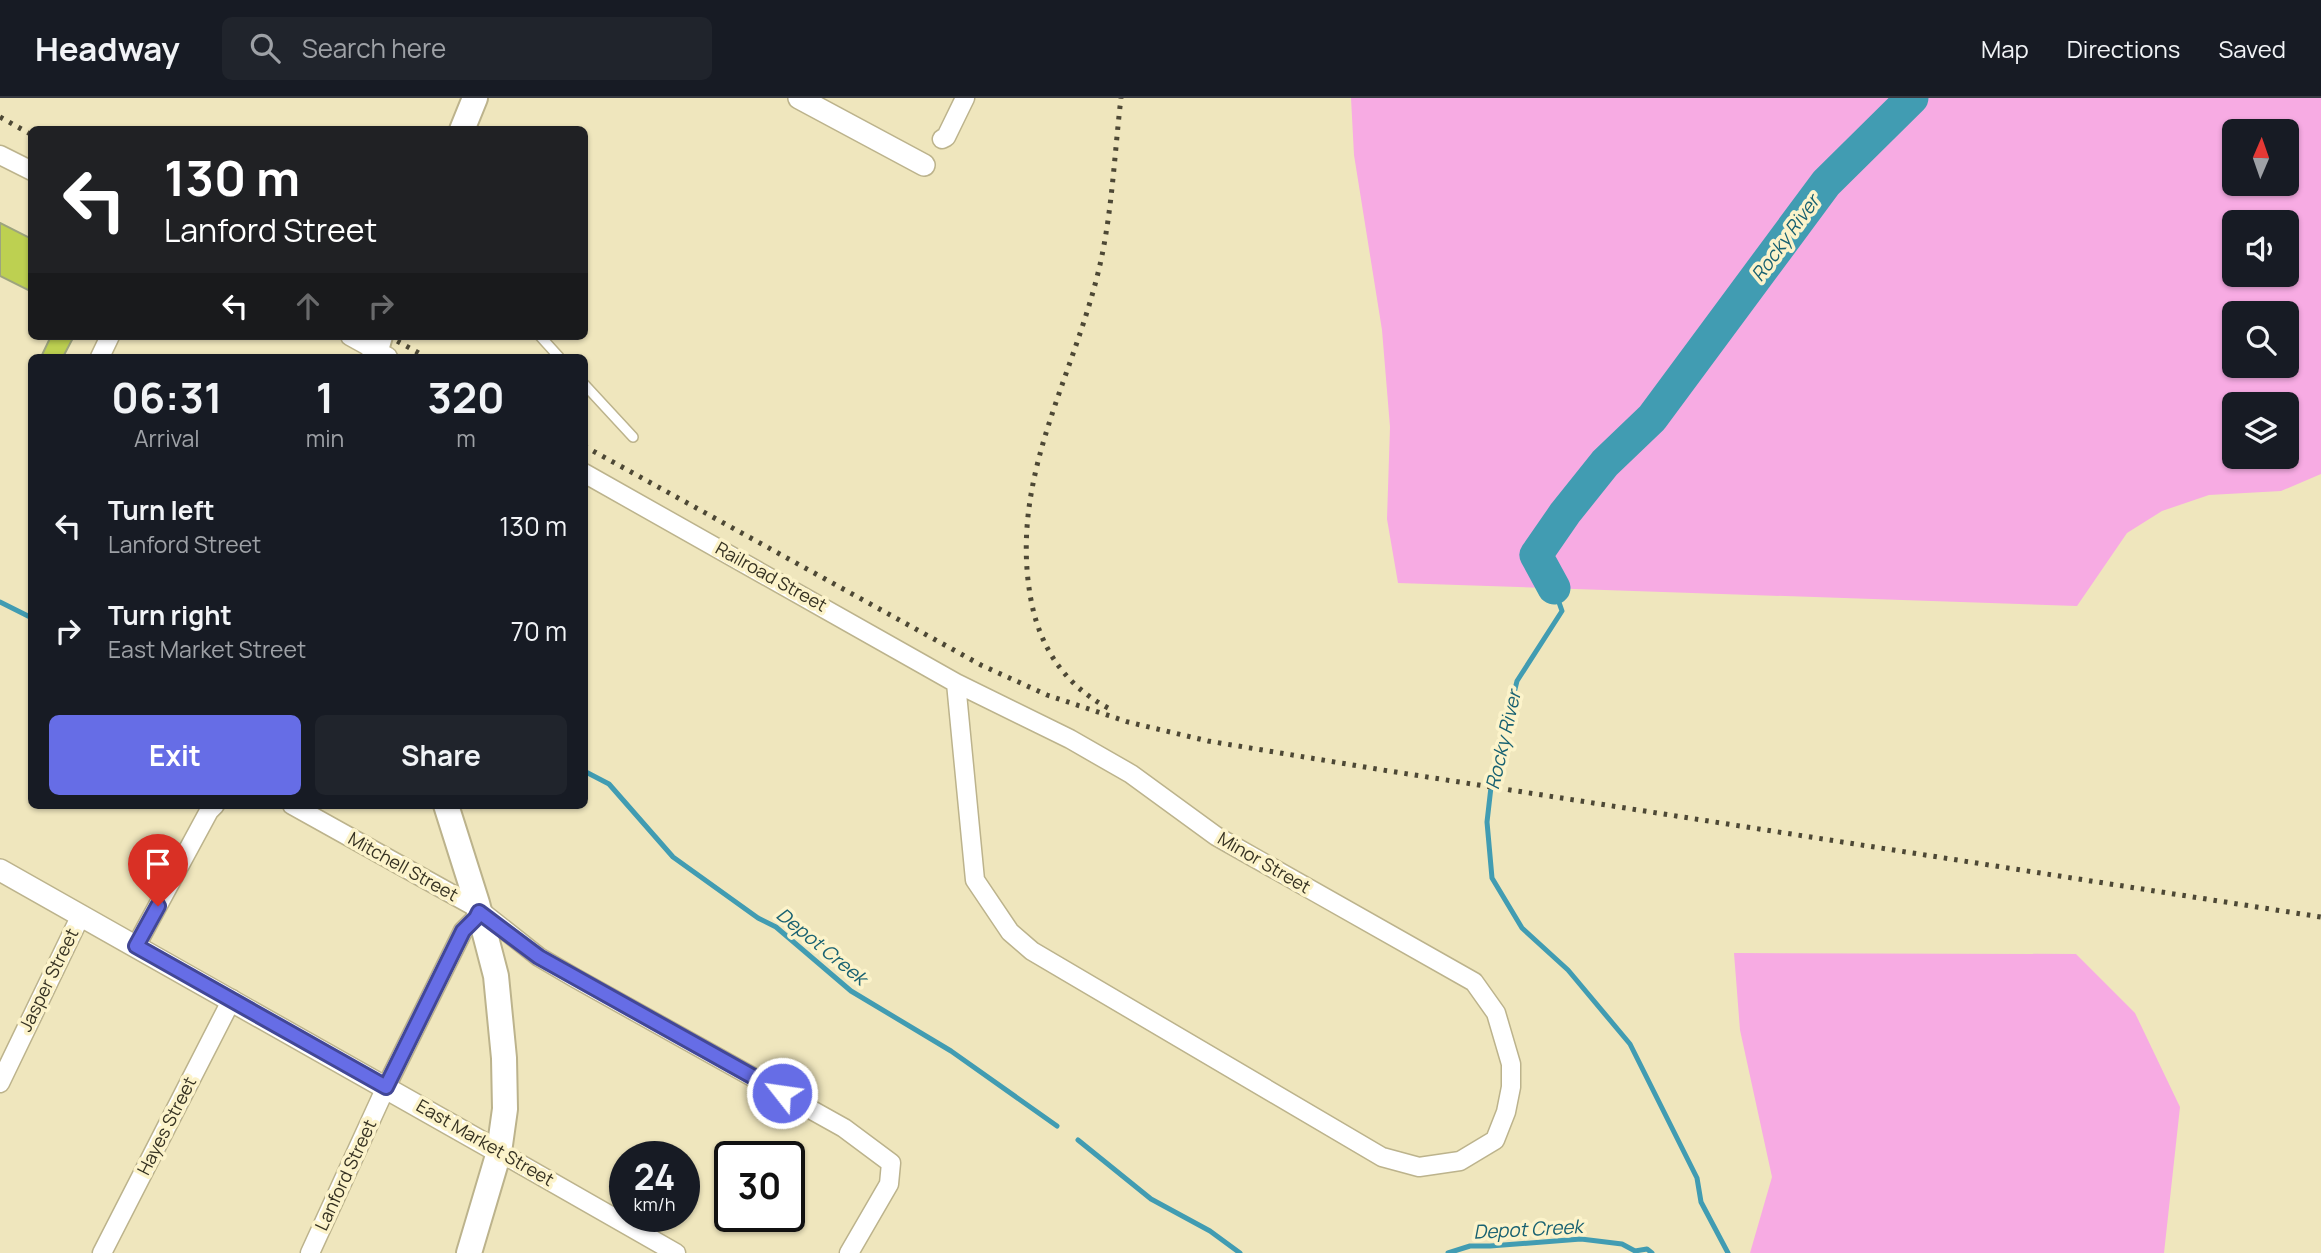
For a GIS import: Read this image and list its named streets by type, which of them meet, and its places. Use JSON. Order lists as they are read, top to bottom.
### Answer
{
  "streets": {
    "street": [
      "Railroad Street",
      "Minor Street",
      "Mitchell Street",
      "Jasper Street",
      "Hayes Street",
      "East Market Street",
      "Lanford Street"
    ]
  },
  "crossings": [
    ["Railroad Street", "Minor Street"],
    ["Mitchell Street", "Lanford Street"],
    ["Jasper Street", "East Market Street"],
    ["Hayes Street", "East Market Street"],
    ["East Market Street", "Lanford Street"]
  ],
  "water": ["Rocky River", "Depot Creek"],
  "north": "top",
  "page": {
    "header": "Headway",
    "search": "Search here",
    "nav": ["Map", "Directions", "Saved"],
    "turn": ["130 m", "Lanford Street"],
    "eta": [
      "06:31",
      "Arrival",
      "1",
      "min",
      "320",
      "m"
    ],
    "list": [
      {
        "name": "Turn left",
        "note": "Lanford Street",
        "value": "130 m"
      },
      {
        "name": "Turn right",
        "note": "East Market Street",
        "value": "70 m"
      }
    ],
    "buttons": ["Exit", "Share"],
    "speed": "24 km/h",
    "limit": "30"
  }
}
